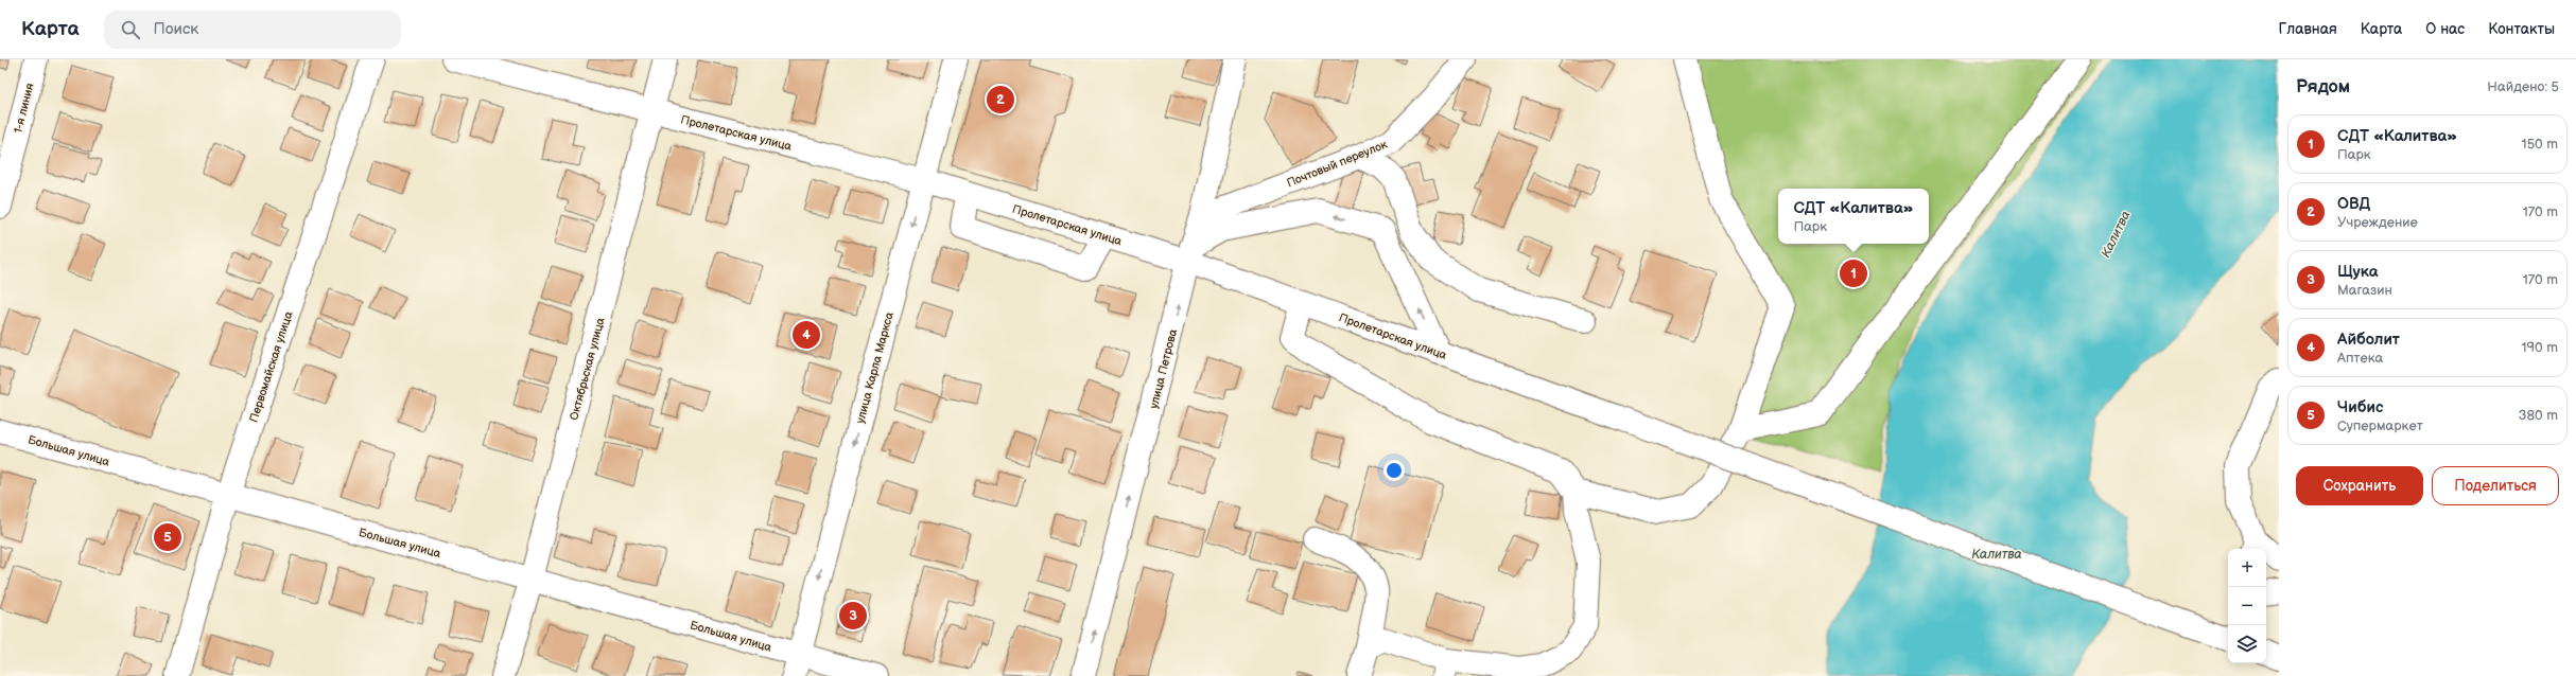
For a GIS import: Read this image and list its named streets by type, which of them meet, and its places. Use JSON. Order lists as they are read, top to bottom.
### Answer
{
  "streets": {
    "street": [
      "1-я линия",
      "Пролетарская улица",
      "Почтовый переулок",
      "Первомайская улица",
      "улица Карла Маркса",
      "Октябрьская улица",
      "улица Петрова",
      "Большая улица"
    ]
  },
  "crossings": [
    ["Пролетарская улица", "улица Карла Маркса"],
    ["Пролетарская улица", "Октябрьская улица"],
    ["Пролетарская улица", "улица Петрова"],
    ["Почтовый переулок", "улица Петрова"],
    ["Первомайская улица", "Большая улица"],
    ["улица Карла Маркса", "Большая улица"],
    ["Октябрьская улица", "Большая улица"]
  ],
  "one_way": ["улица Карла Маркса", "улица Петрова"],
  "water": ["Калитва"],
  "page": {
    "header": "Карта",
    "search": "Поиск",
    "nav": [
      "Главная",
      "Карта",
      "О нас",
      "Контакты"
    ],
    "heading": ["Рядом", "Найдено: 5"],
    "pins": [
      "2",
      "1",
      "4",
      "5",
      "3"
    ],
    "list": [
      {
        "mark": "1",
        "name": "СДТ «Калитва»",
        "note": "Парк",
        "value": "150 m"
      },
      {
        "mark": "2",
        "name": "ОВД",
        "note": "Учреждение",
        "value": "170 m"
      },
      {
        "mark": "3",
        "name": "Щука",
        "note": "Магазин",
        "value": "170 m"
      },
      {
        "mark": "4",
        "name": "Айболит",
        "note": "Аптека",
        "value": "190 m"
      },
      {
        "mark": "5",
        "name": "Чибис",
        "note": "Супермаркет",
        "value": "380 m"
      }
    ],
    "popup": ["СДТ «Калитва»", "Парк"],
    "buttons": ["Сохранить", "Поделиться"],
    "map_buttons": ["+", "−"]
  }
}
